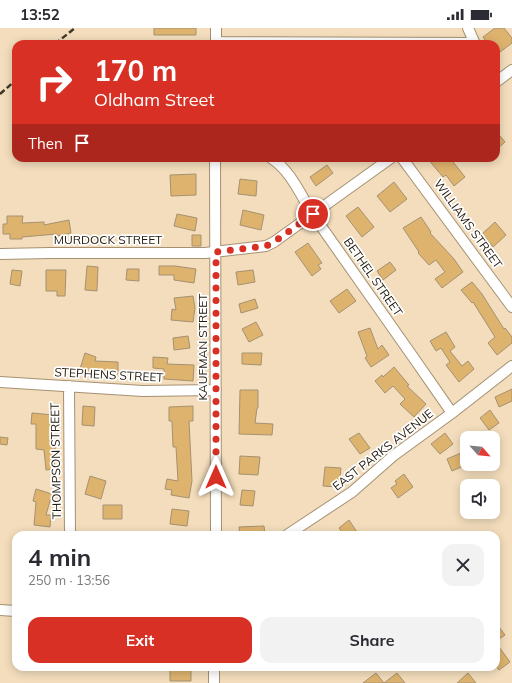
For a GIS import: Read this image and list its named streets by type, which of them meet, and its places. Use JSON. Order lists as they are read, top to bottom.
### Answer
{
  "streets": {
    "street": [
      "WILLIAMS STREET",
      "MURDOCK STREET",
      "BETHEL STREET",
      "KAUFMAN STREET",
      "STEPHENS STREET",
      "EAST PARKS AVENUE",
      "THOMPSON STREET"
    ]
  },
  "crossings": [
    ["MURDOCK STREET", "BETHEL STREET"],
    ["MURDOCK STREET", "KAUFMAN STREET"],
    ["BETHEL STREET", "EAST PARKS AVENUE"],
    ["KAUFMAN STREET", "STEPHENS STREET"],
    ["STEPHENS STREET", "THOMPSON STREET"]
  ],
  "north": "bottom right",
  "page": {
    "status": "13:52",
    "turn": ["170 m", "Oldham Street"],
    "then": "Then",
    "heading": ["4 min", "250 m · 13:56"],
    "buttons": ["Exit", "Share"]
  }
}
